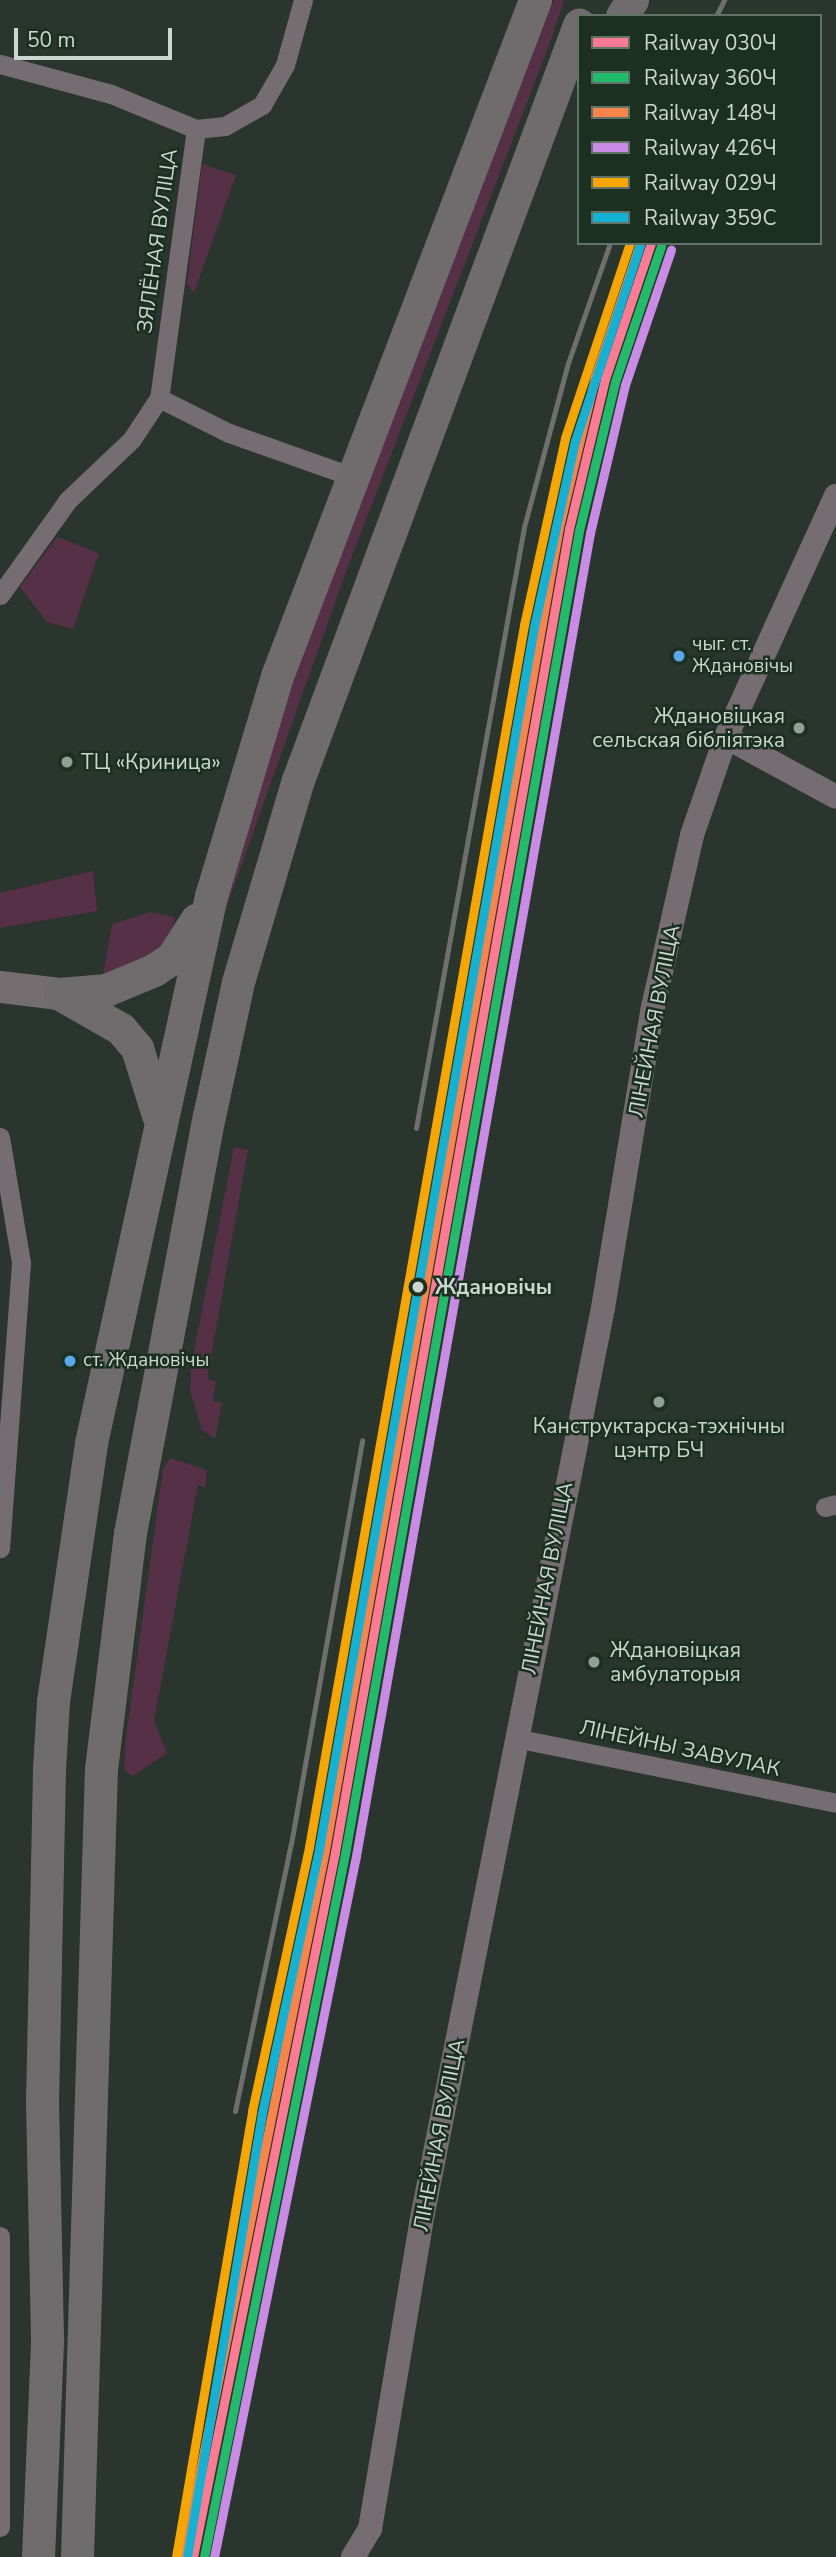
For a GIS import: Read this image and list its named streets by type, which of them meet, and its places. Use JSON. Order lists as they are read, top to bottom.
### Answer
{
  "streets": {
    "street": ["ЗЯЛЁНАЯ ВУЛІЦА", "ЛІНЕЙНАЯ ВУЛІЦА", "ЛІНЕЙНЫ ЗАВУЛАК"]
  },
  "crossings": [
    ["ЛІНЕЙНАЯ ВУЛІЦА", "ЛІНЕЙНЫ ЗАВУЛАК"]
  ],
  "places": [
    "чыг. ст. Ждановічы",
    "Ждановіцкая сельская бібліятэка",
    "ТЦ «Криница»",
    "Ждановічы",
    "ст. Ждановічы",
    "Канструктарска-тэхнічны цэнтр БЧ",
    "Ждановіцкая амбулаторыя"
  ],
  "lines": [
    "rail line 030Ч",
    "rail line 148Ч",
    "rail line 029Ч",
    "rail line 360Ч",
    "rail line 359С",
    "rail line 426Ч"
  ],
  "legend": [
    "Railway 030Ч",
    "Railway 360Ч",
    "Railway 148Ч",
    "Railway 426Ч",
    "Railway 029Ч",
    "Railway 359С"
  ],
  "scale_bar": "50 m"
}
